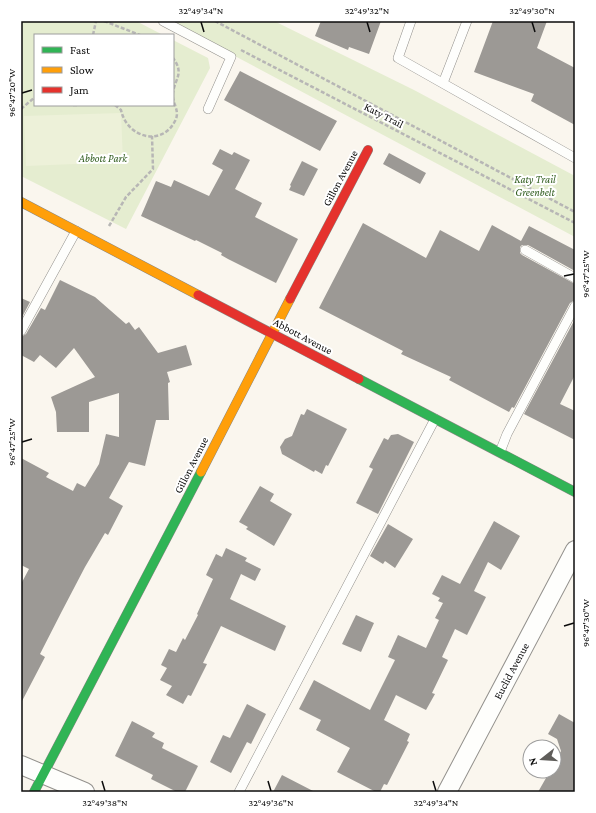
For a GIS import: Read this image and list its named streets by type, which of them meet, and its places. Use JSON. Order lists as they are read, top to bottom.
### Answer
{
  "streets": {
    "street": ["Gillon Avenue", "Abbott Avenue", "Euclid Avenue"],
    "path": ["Katy Trail"]
  },
  "crossings": [
    ["Gillon Avenue", "Abbott Avenue"]
  ],
  "parks": ["Abbott Park", "Katy Trail Greenbelt"],
  "legend": ["Fast", "Slow", "Jam"],
  "north": "left",
  "coordinates": [
    "32°49'34\"N",
    "32°49'32\"N",
    "32°49'30\"N",
    "96°47'20\"W",
    "96°47'25\"W",
    "96°47'30\"W",
    "32°49'38\"N",
    "32°49'36\"N"
  ]
}
